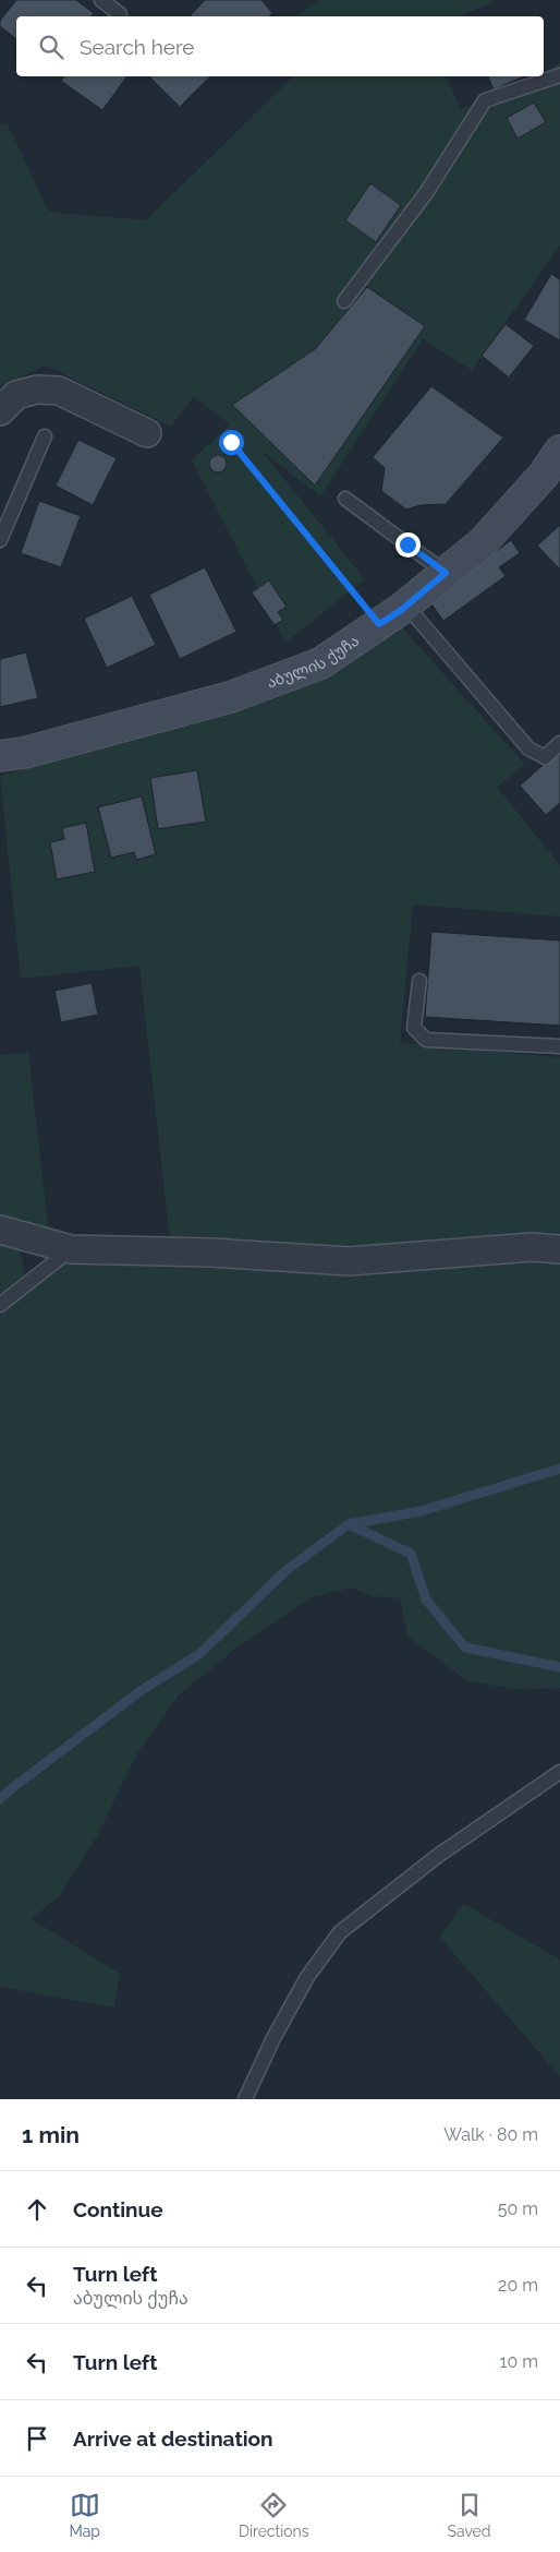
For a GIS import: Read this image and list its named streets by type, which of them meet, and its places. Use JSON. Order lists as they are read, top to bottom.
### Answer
{
  "streets": {
    "street": ["აბულის ქუჩა"]
  },
  "page": {
    "search": "Search here",
    "heading": ["1 min", "Walk · 80 m"],
    "list": [
      ["Continue", "50 m"],
      ["Turn left", "აბულის ქუჩა", "20 m"],
      ["Turn left", "10 m"],
      "Arrive at destination"
    ],
    "nav": ["Map", "Directions", "Saved"]
  }
}
